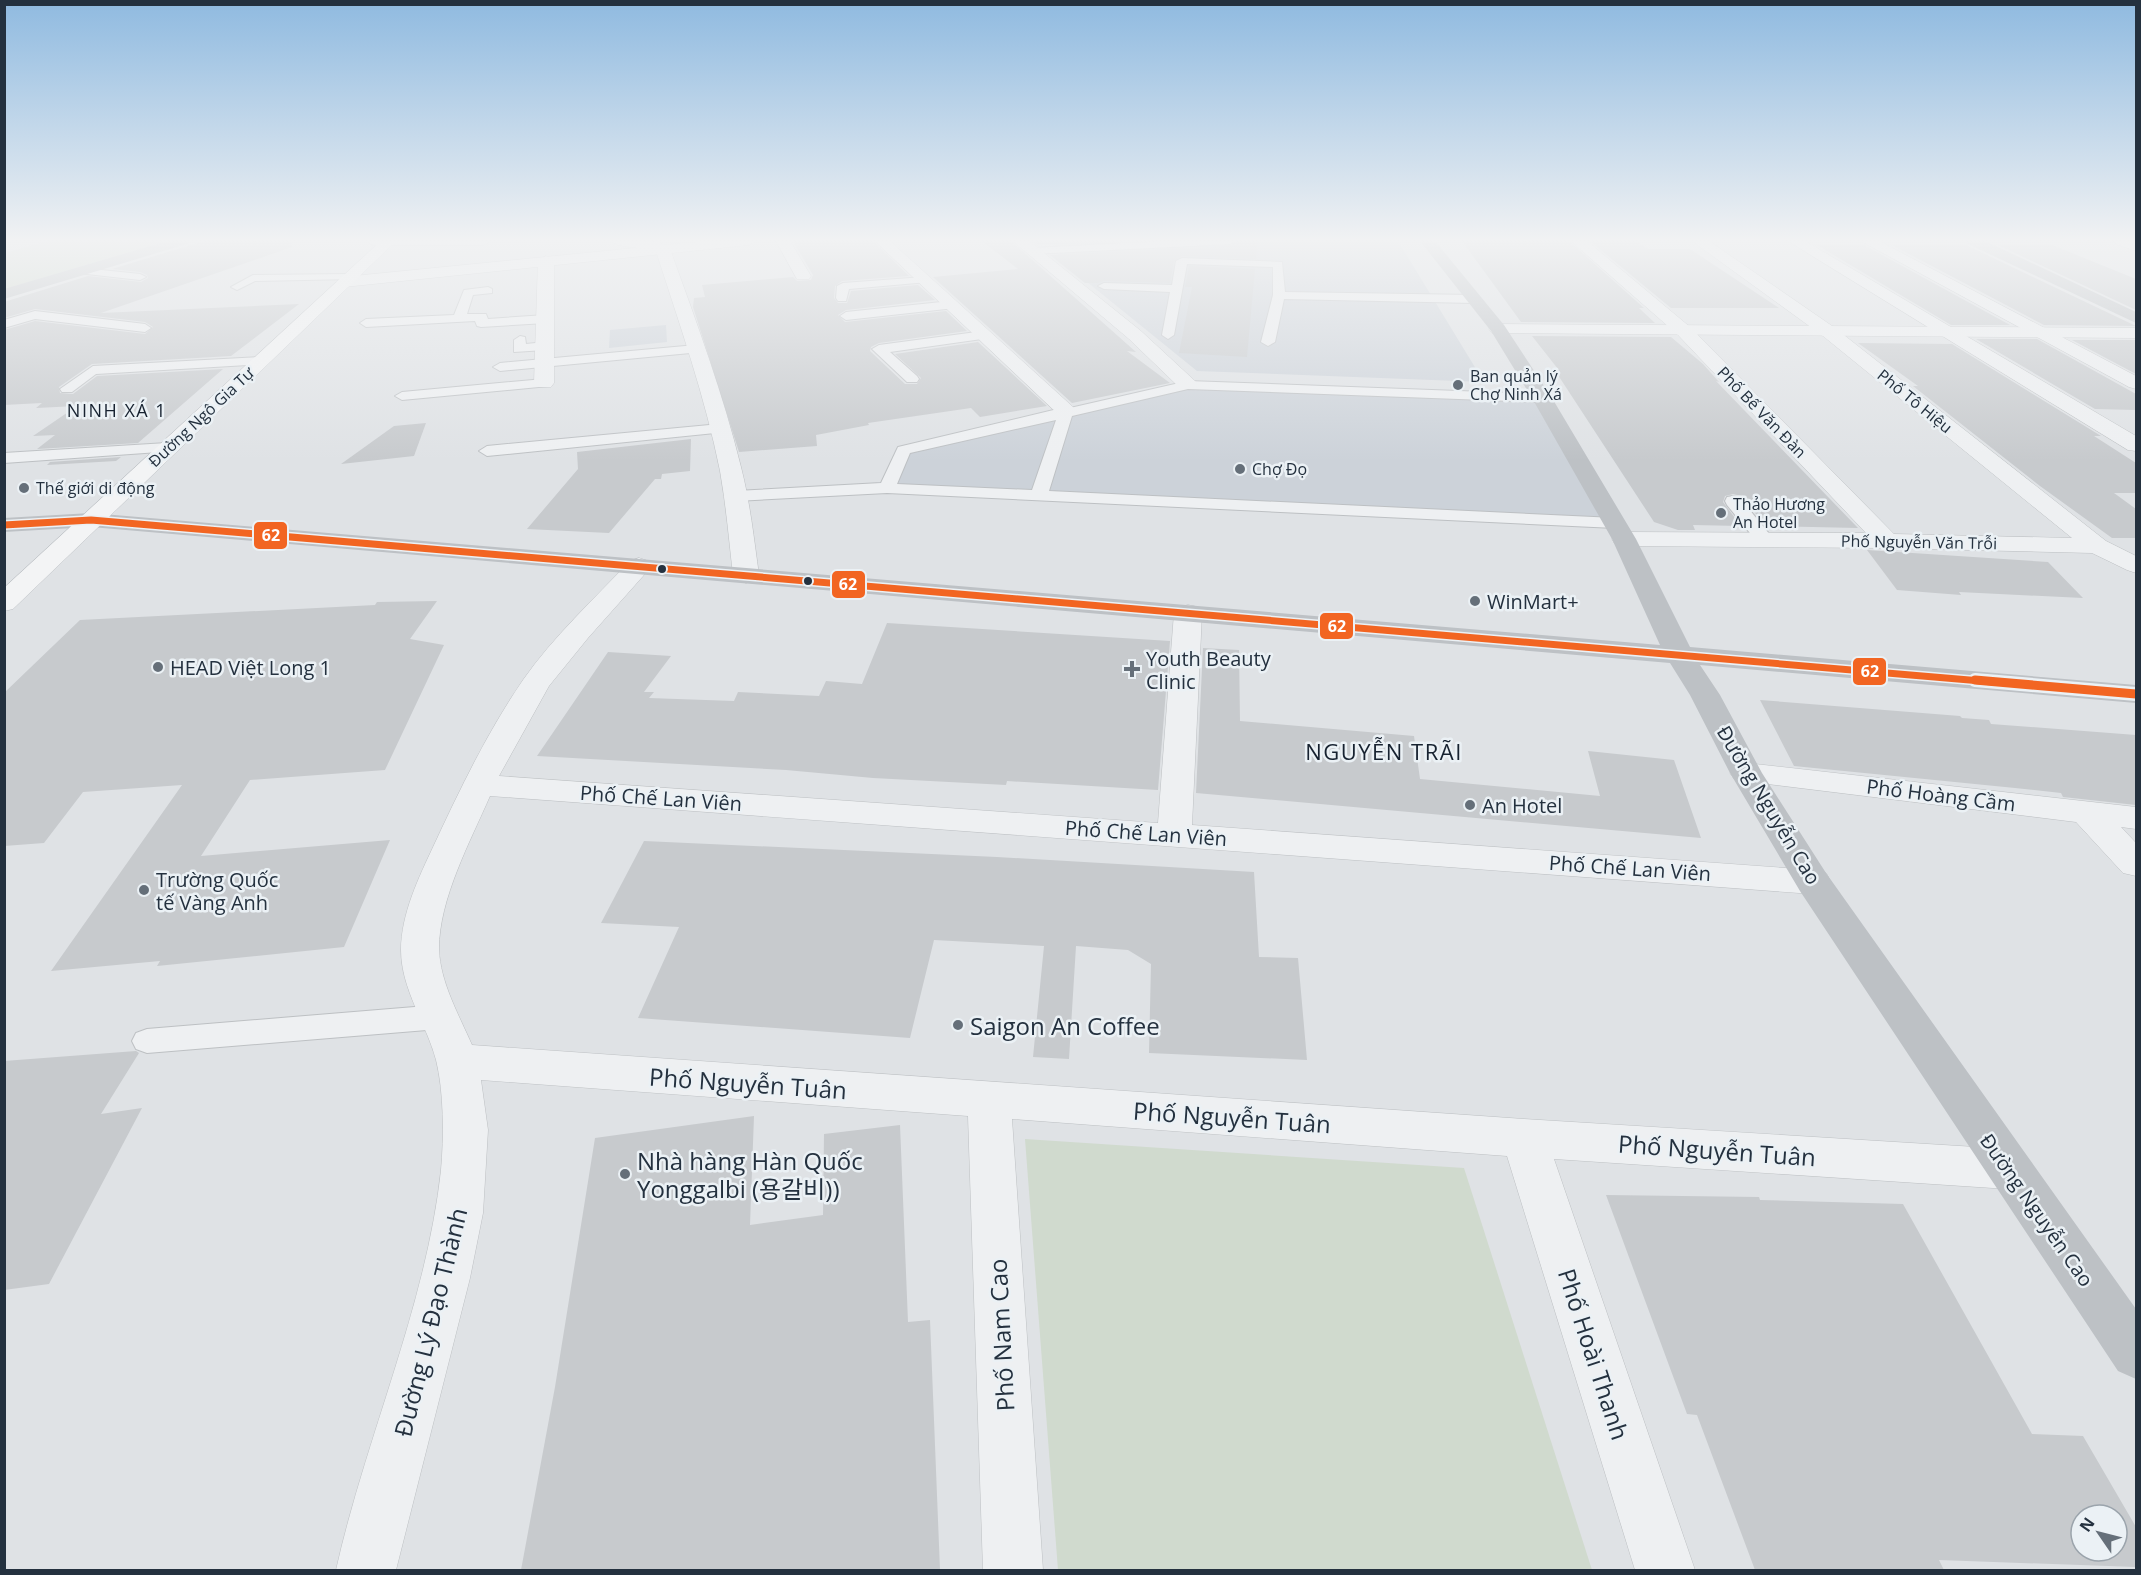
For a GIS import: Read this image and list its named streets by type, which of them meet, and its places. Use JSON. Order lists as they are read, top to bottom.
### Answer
{
  "streets": {
    "main road": ["Đường Ngô Gia Tự", "Đường Nguyễn Cao"],
    "street": [
      "Phố Tô Hiệu",
      "Phố Bế Văn Đàn",
      "Phố Nguyễn Văn Trỗi",
      "Phố Hoàng Cầm",
      "Phố Chế Lan Viên",
      "Phố Nguyễn Tuân",
      "Đường Lý Đạo Thành",
      "Phố Nam Cao",
      "Phố Hoài Thanh"
    ]
  },
  "crossings": [
    ["Phố Tô Hiệu", "Phố Nguyễn Văn Trỗi"],
    ["Phố Bế Văn Đàn", "Phố Nguyễn Văn Trỗi"],
    ["Phố Nguyễn Văn Trỗi", "Đường Nguyễn Cao"],
    ["Phố Hoàng Cầm", "Đường Nguyễn Cao"],
    ["Phố Chế Lan Viên", "Đường Nguyễn Cao"],
    ["Phố Chế Lan Viên", "Đường Lý Đạo Thành"],
    ["Đường Nguyễn Cao", "Phố Nguyễn Tuân"],
    ["Phố Nguyễn Tuân", "Đường Lý Đạo Thành"],
    ["Phố Nguyễn Tuân", "Phố Nam Cao"],
    ["Phố Nguyễn Tuân", "Phố Hoài Thanh"]
  ],
  "districts": ["NINH XÁ 1", "NGUYỄN TRÃI"],
  "places": {
    "other": [
      "Ban quản lý Chợ Ninh Xá",
      "Chợ Đọ",
      "Thế giới di động",
      "Thảo Hương An Hotel",
      "WinMart+",
      "HEAD Việt Long 1",
      "An Hotel",
      "Trường Quốc tế Vàng Anh",
      "Saigon An Coffee",
      "Nhà hàng Hàn Quốc Yonggalbi (용갈비))"
    ],
    "health": ["Youth Beauty Clinic"]
  },
  "lines": ["transit line 62"],
  "north": "top left"
}
